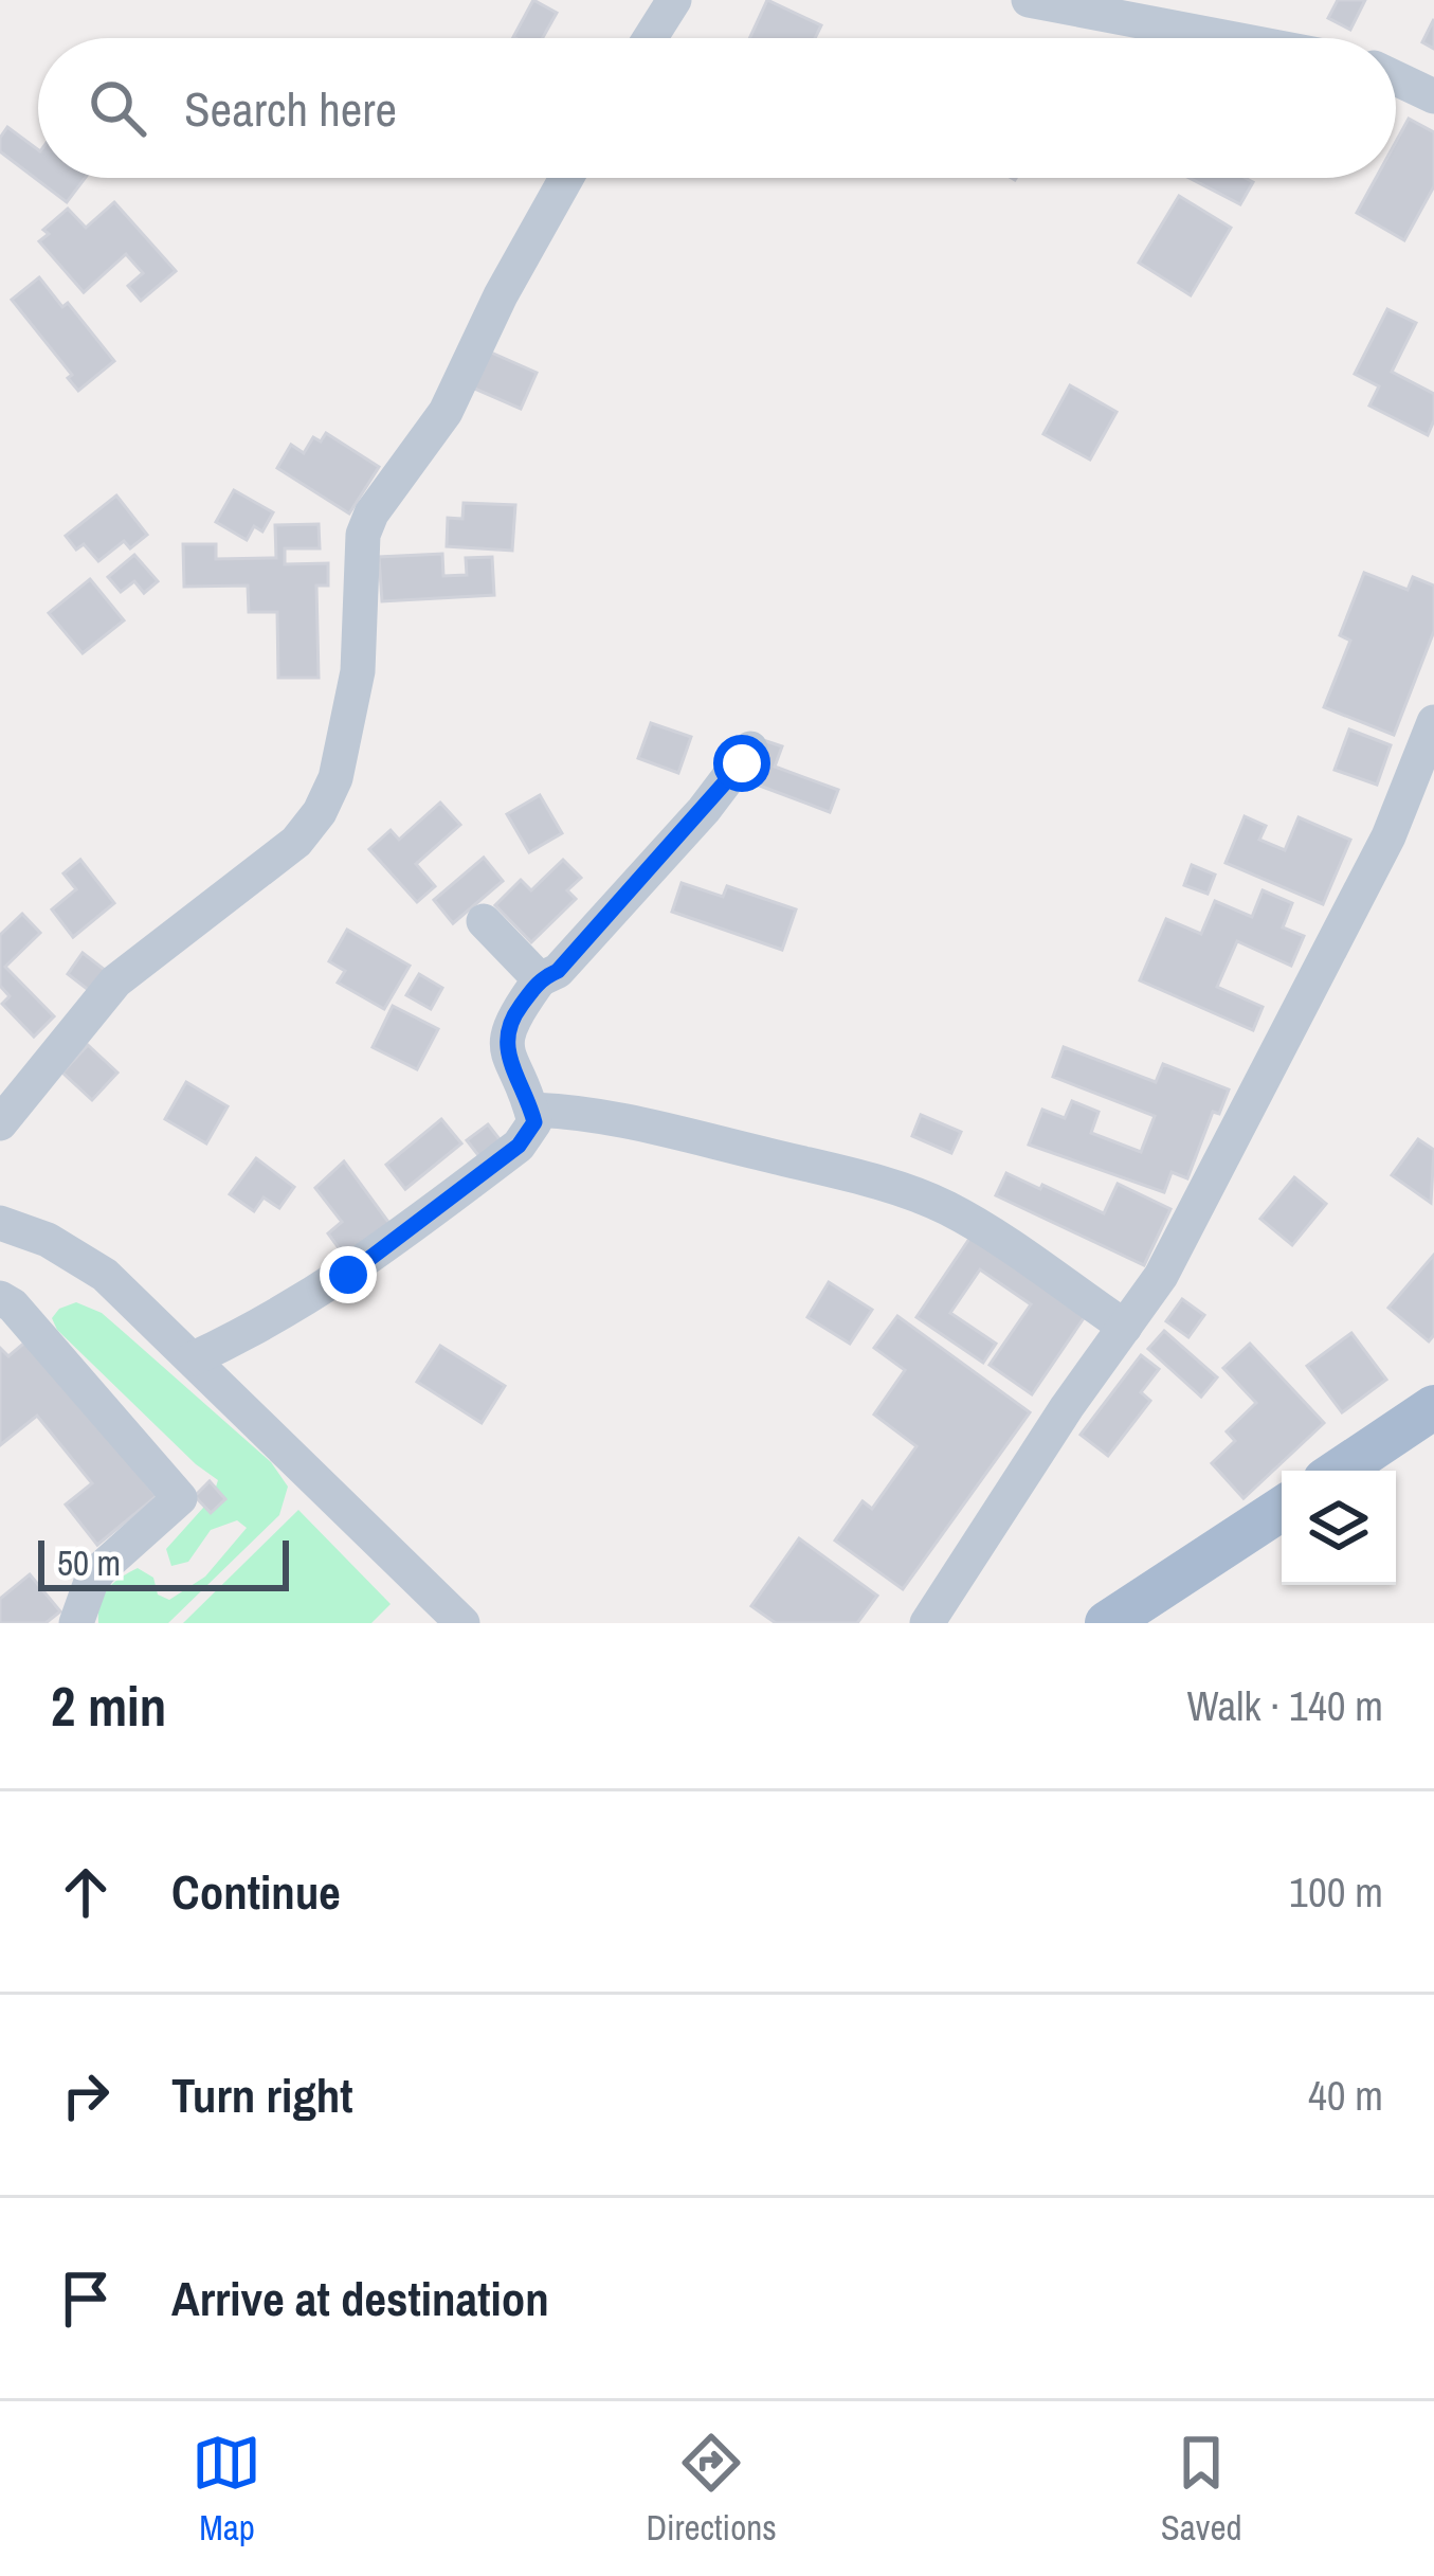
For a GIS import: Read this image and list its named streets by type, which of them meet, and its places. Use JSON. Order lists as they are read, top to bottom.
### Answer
{
  "scale_bar": "50 m",
  "page": {
    "search": "Search here",
    "scale": "50 m",
    "heading": ["2 min", "Walk · 140 m"],
    "list": [
      ["Continue", "100 m"],
      ["Turn right", "40 m"],
      "Arrive at destination"
    ],
    "nav": ["Map", "Directions", "Saved"]
  }
}
